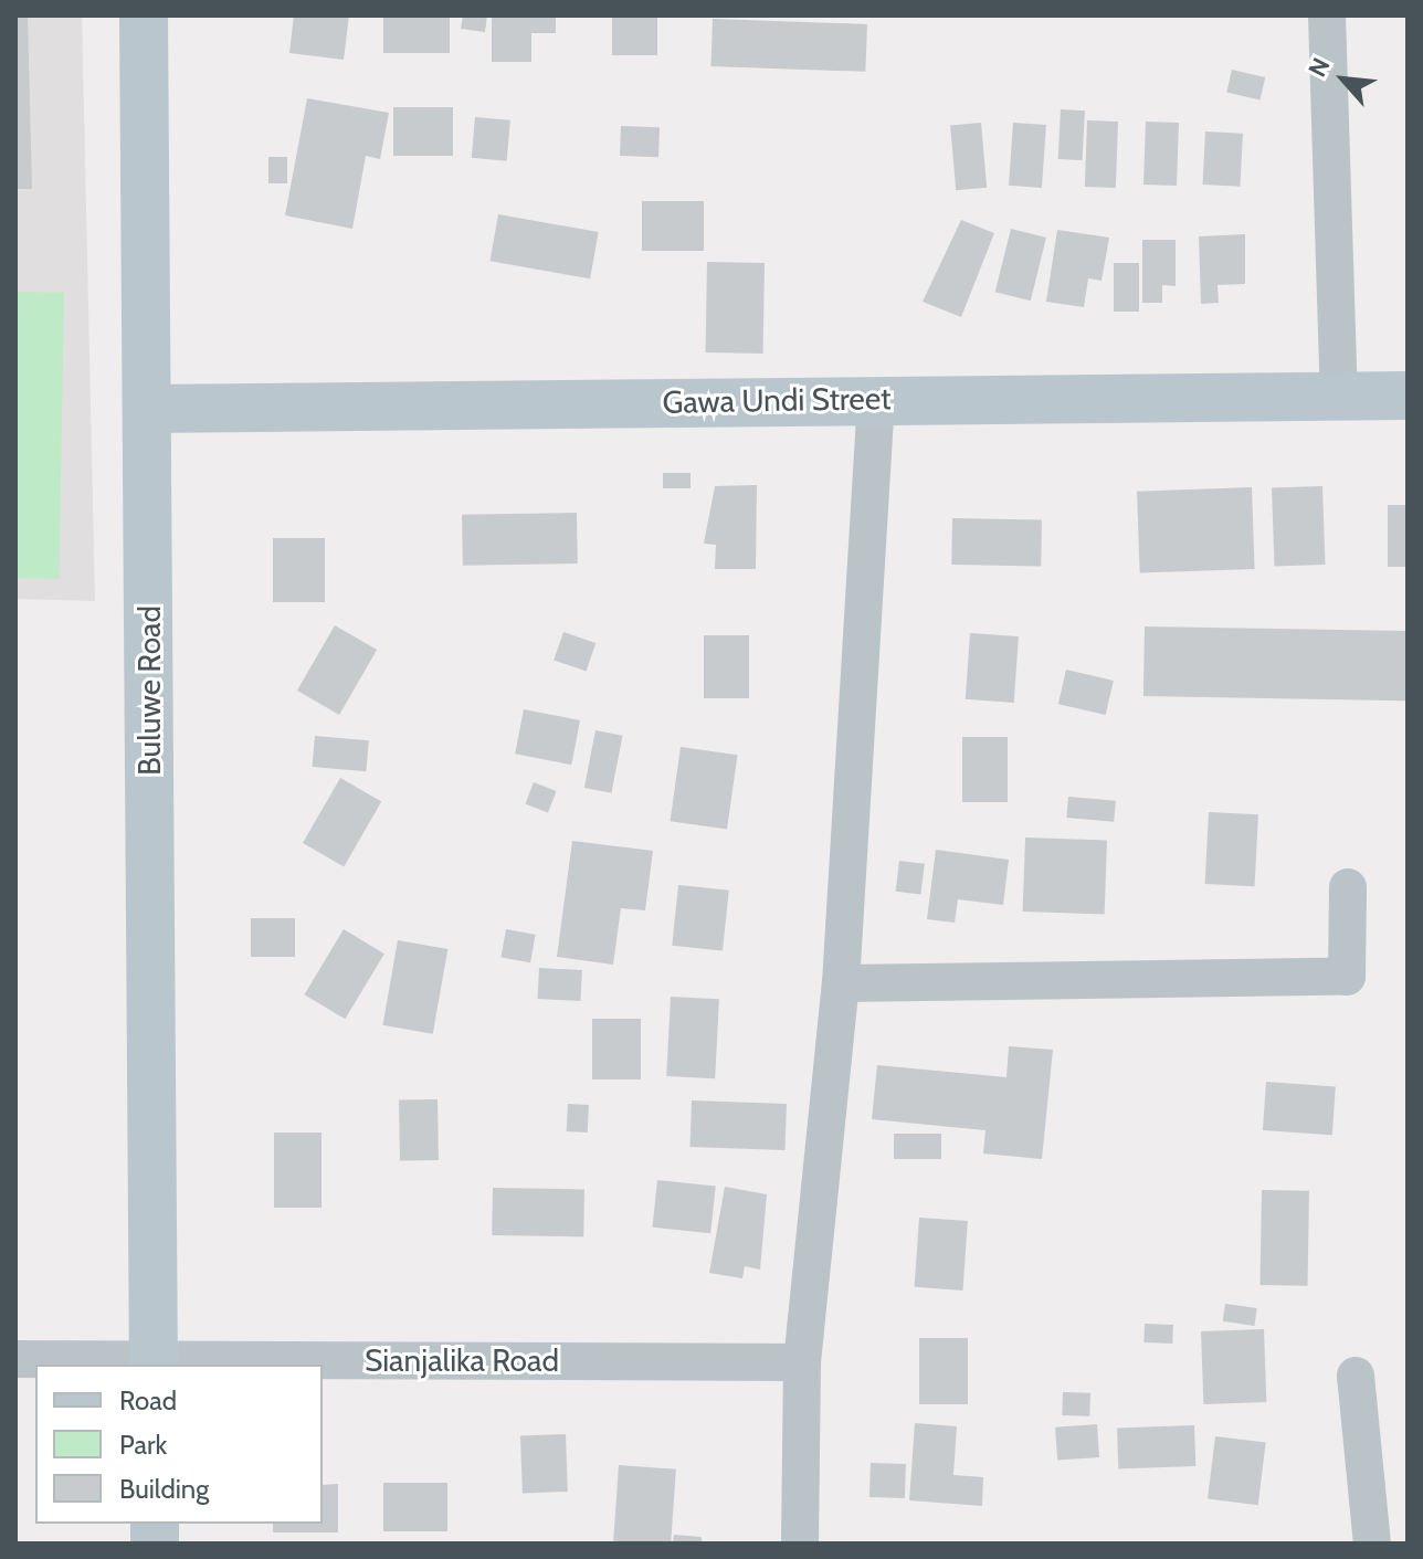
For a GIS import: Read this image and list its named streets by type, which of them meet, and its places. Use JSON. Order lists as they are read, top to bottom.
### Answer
{
  "streets": {
    "street": ["Gawa Undi Street", "Buluwe Road", "Sianjalika Road"]
  },
  "crossings": [
    ["Gawa Undi Street", "Buluwe Road"],
    ["Buluwe Road", "Sianjalika Road"]
  ],
  "legend": ["Road", "Park", "Building"],
  "north": "top left"
}
